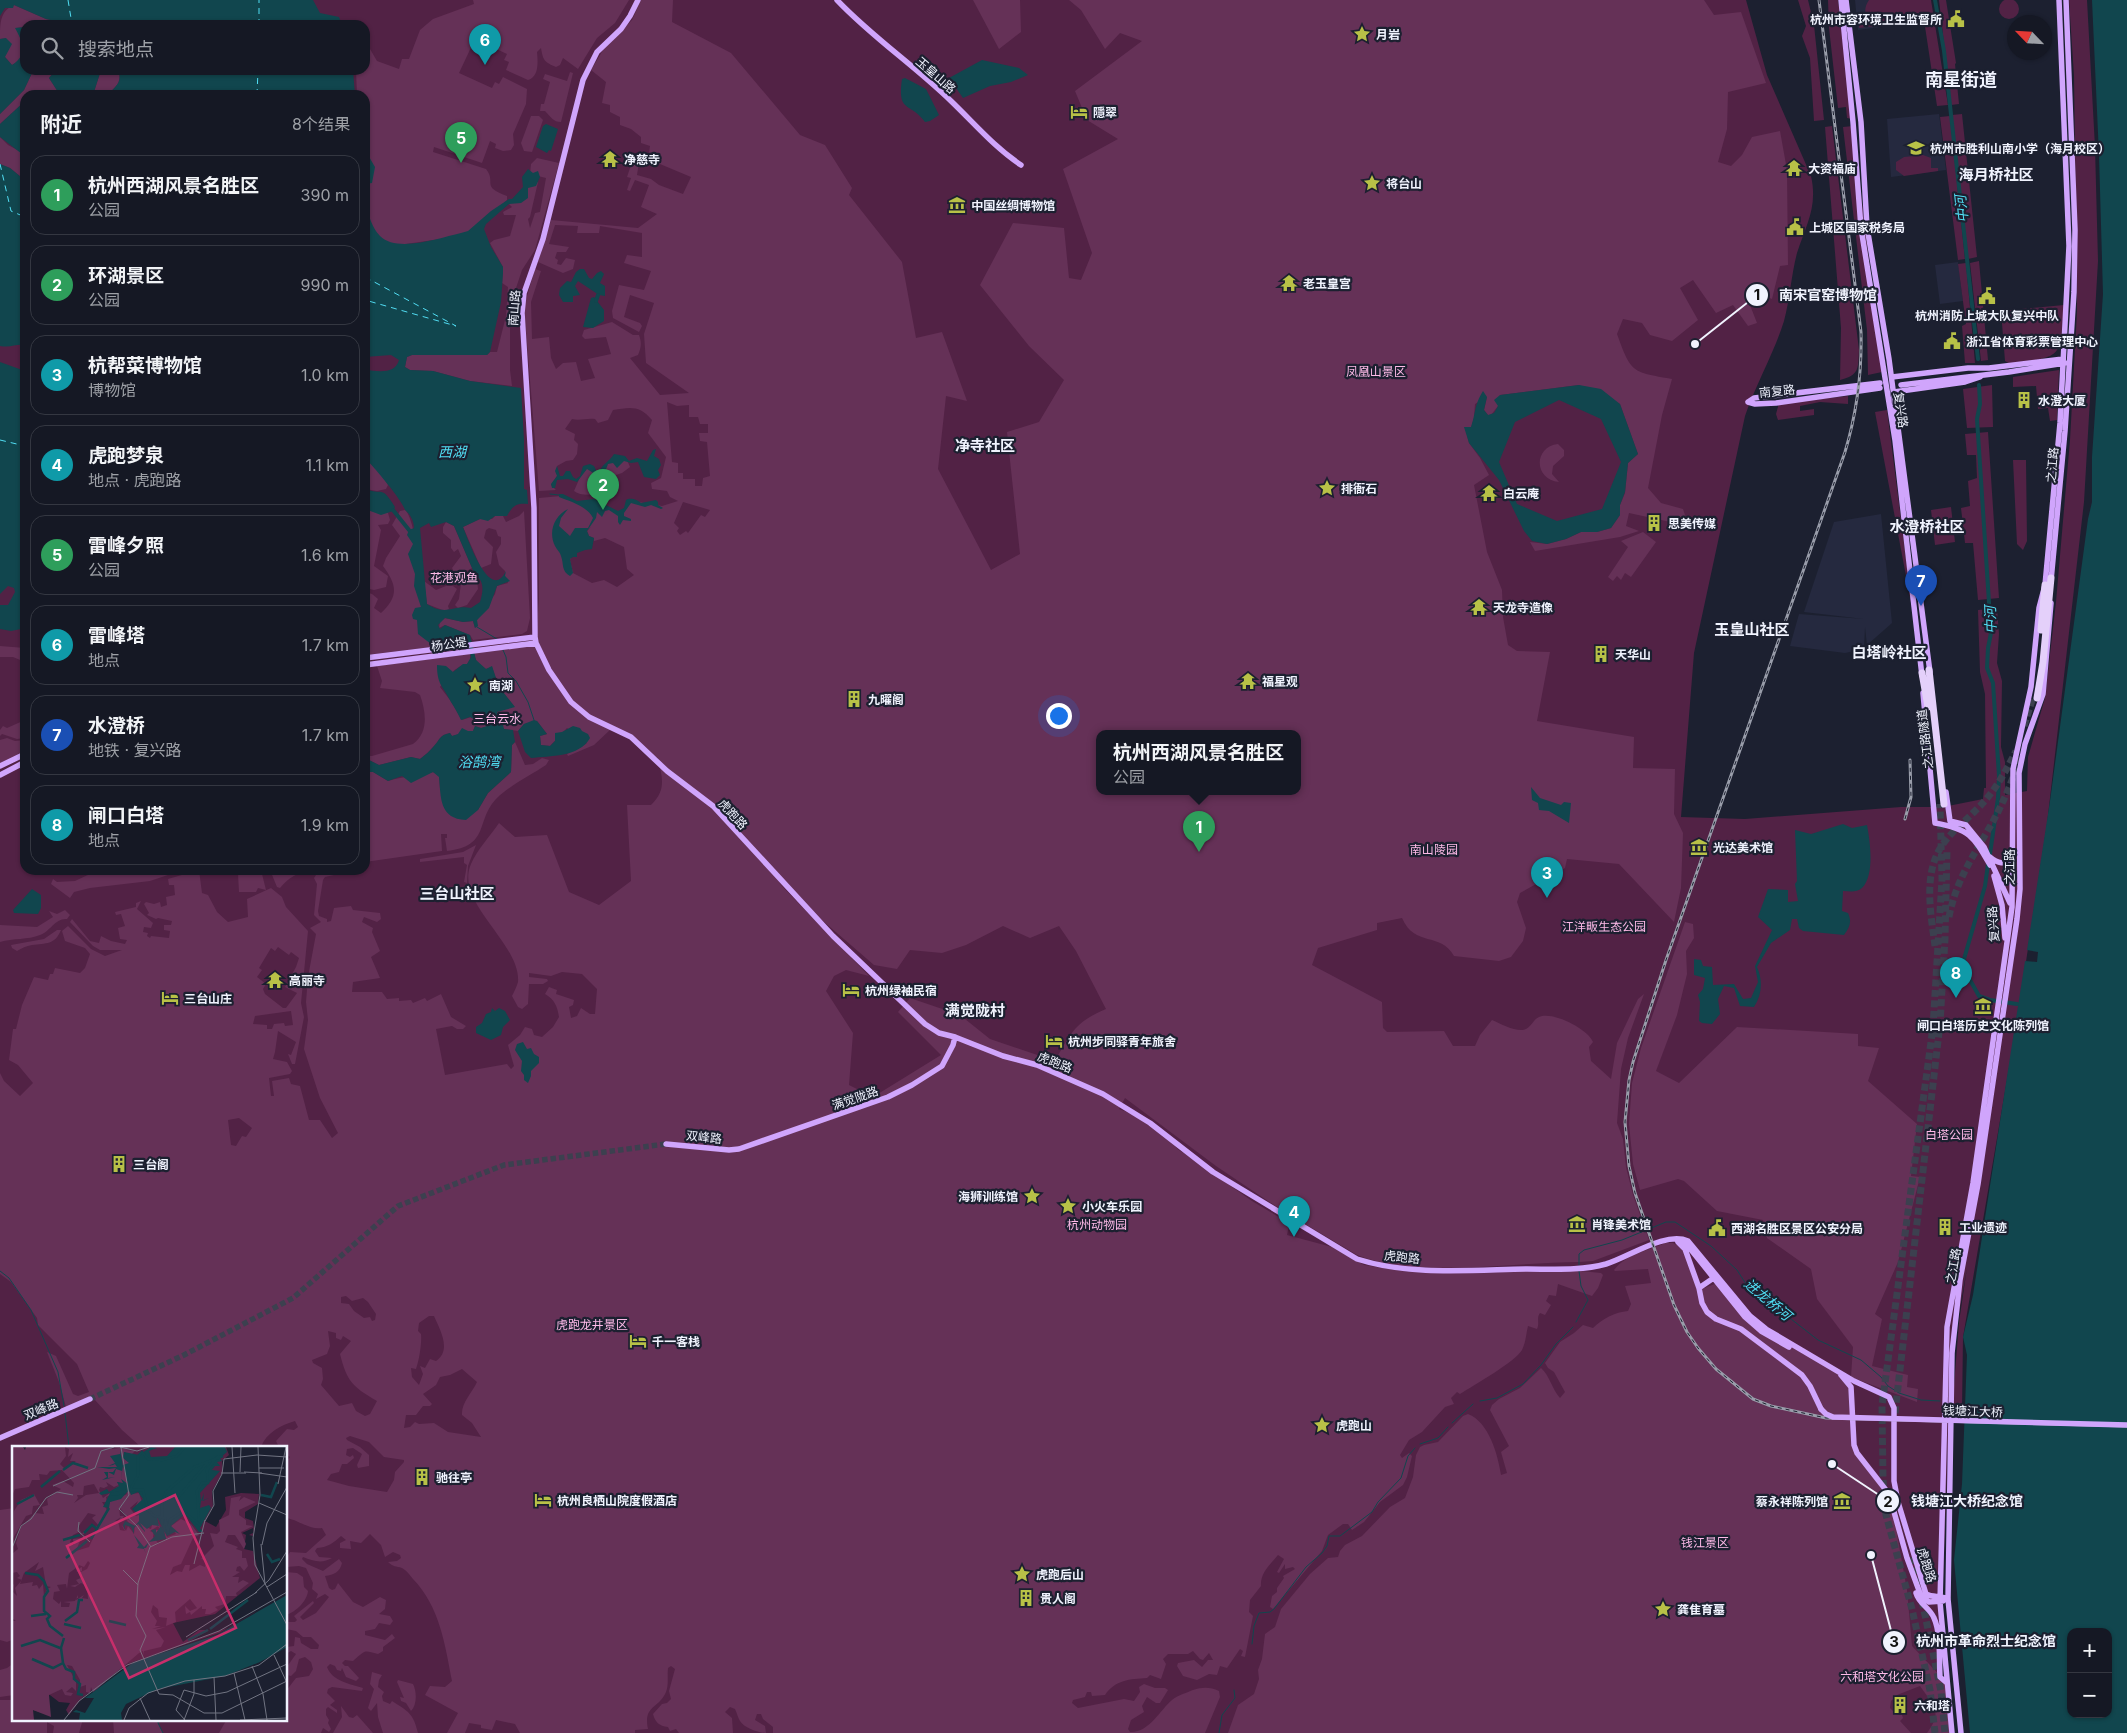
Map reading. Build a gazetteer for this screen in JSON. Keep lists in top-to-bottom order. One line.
{"streets":{"highway":["之江路隧道"],"main road":["玉皇山路","南山路","南复路","复兴路","之江路","杨公堤","虎跑路","满觉陇路","双峰路","钱塘江大桥"]},"crossings":[["南山路","杨公堤"],["南山路","虎跑路"],["复兴路","之江路"],["复兴路","之江路隧道"],["之江路","虎跑路"],["杨公堤","虎跑路"],["虎跑路","满觉陇路"],["满觉陇路","双峰路"]],"districts":["南星街道","海月桥社区","净寺社区","水澄桥社区","玉皇山社区","白塔岭社区","三台山社区","满觉陇村"],"water":["中河","西湖","浴鹄湾","进龙桥河"],"parks":["凤凰山景区","花港观鱼","三台云水","南山陵园","江洋畈生态公园","白塔公园","杭州动物园","虎跑龙井景区","钱江景区","六和塔文化公园"],"places":{"public building":["杭州市容环境卫生监督所","上城区国家税务局","杭州消防上城大队复兴中队","浙江省体育彩票管理中心","西湖名胜区景区公安分局"],"place":["月岩","将台山","排衙石","南湖","海狮训练馆","小火车乐园","虎跑山","虎跑后山","龚隹育墓"],"hotel":["隱翠","杭州绿袖民宿","三台山庄","杭州步同驿青年旅舍","千一客栈","杭州良栖山院度假酒店"],"school or university":["杭州市胜利山南小学（海月校区）"],"temple":["净慈寺","大资福庙","老玉皇宫","白云庵","天龙寺造像","福星观","高丽寺"],"museum":["中国丝绸博物馆","光达美术馆","闸口白塔历史文化陈列馆","肖锋美术馆","蔡永祥陈列馆"],"other":["南宋官窑博物馆","钱塘江大桥纪念馆","杭州市革命烈士纪念馆"],"building":["水澄大厦","思美传媒","天华山","九曜阁","三台阁","工业遗迹","驰往亭","贵人阁","六和塔"]},"north":"top left","page":{"search":"搜索地点","pins":["6","5","2","7","1","3","8","4"],"heading":["附近","8个结果"],"list":[{"mark":"1","name":"杭州西湖风景名胜区","note":"公园","value":"390 m"},{"mark":"2","name":"环湖景区","note":"公园","value":"990 m"},{"mark":"3","name":"杭帮菜博物馆","note":"博物馆","value":"1.0 km"},{"mark":"4","name":"虎跑梦泉","note":"地点 · 虎跑路","value":"1.1 km"},{"mark":"5","name":"雷峰夕照","note":"公园","value":"1.6 km"},{"mark":"6","name":"雷峰塔","note":"地点","value":"1.7 km"},{"mark":"7","name":"水澄桥","note":"地铁 · 复兴路","value":"1.7 km"},{"mark":"8","name":"闸口白塔","note":"地点","value":"1.9 km"}],"popup":["杭州西湖风景名胜区","公园"],"map_buttons":["+","−"]}}
